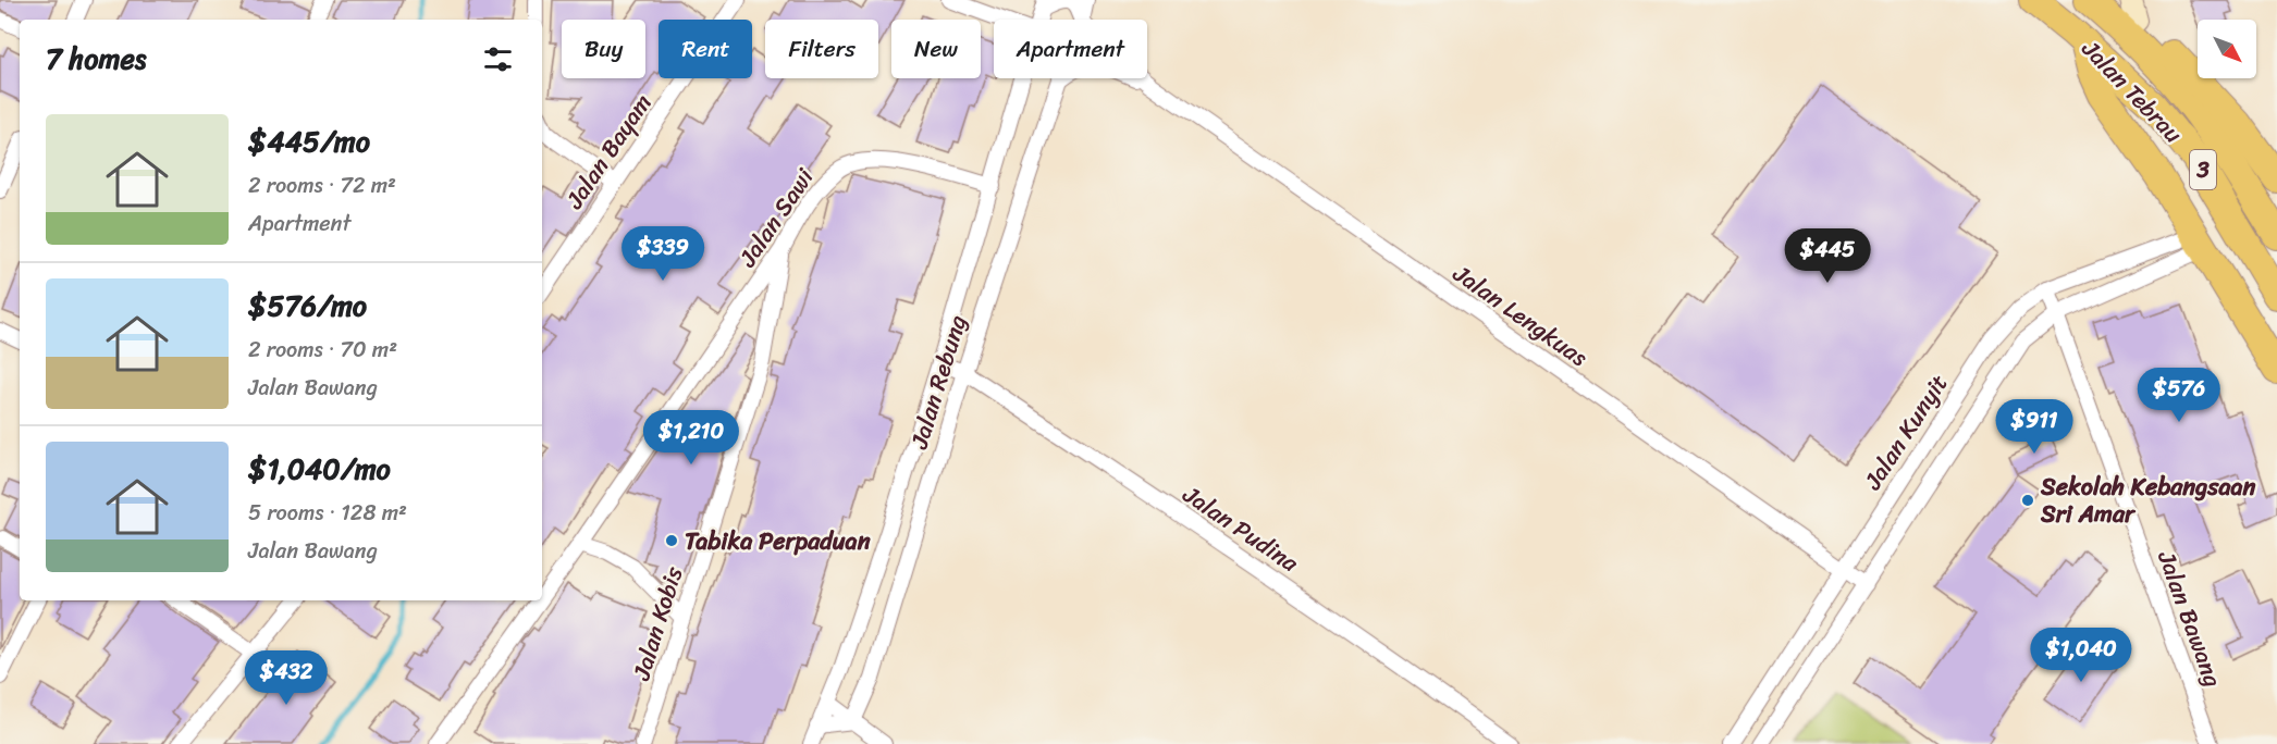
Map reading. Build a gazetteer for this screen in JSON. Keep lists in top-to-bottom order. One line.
{"streets":{"highway":["Jalan Tebrau","3"],"street":["Jalan Bayam","Jalan Sawi","Jalan Lengkuas","Jalan Rebung","Jalan Kunyit","Jalan Pudina","Jalan Bawang","Jalan Kobis"]},"crossings":[["Jalan Sawi","Jalan Rebung"],["Jalan Sawi","Jalan Kobis"],["Jalan Lengkuas","Jalan Rebung"],["Jalan Lengkuas","Jalan Kunyit"],["Jalan Rebung","Jalan Pudina"],["Jalan Kunyit","Jalan Bawang"]],"places":["Sekolah Kebangsaan Sri Amar","Tabika Perpaduan"],"north":"bottom right","page":{"chip":["Buy","Rent","Filters","New","Apartment"],"heading":"7 homes","list":[{"name":"$445/mo","note":"2 rooms · 72 m² · Apartment"},{"name":"$576/mo","note":"2 rooms · 70 m² · Jalan Bawang"},{"name":"$1,040/mo","note":"5 rooms · 128 m² · Jalan Bawang"}],"price":["$339","$445","$576","$911","$1,210","$1,040","$432"]}}
